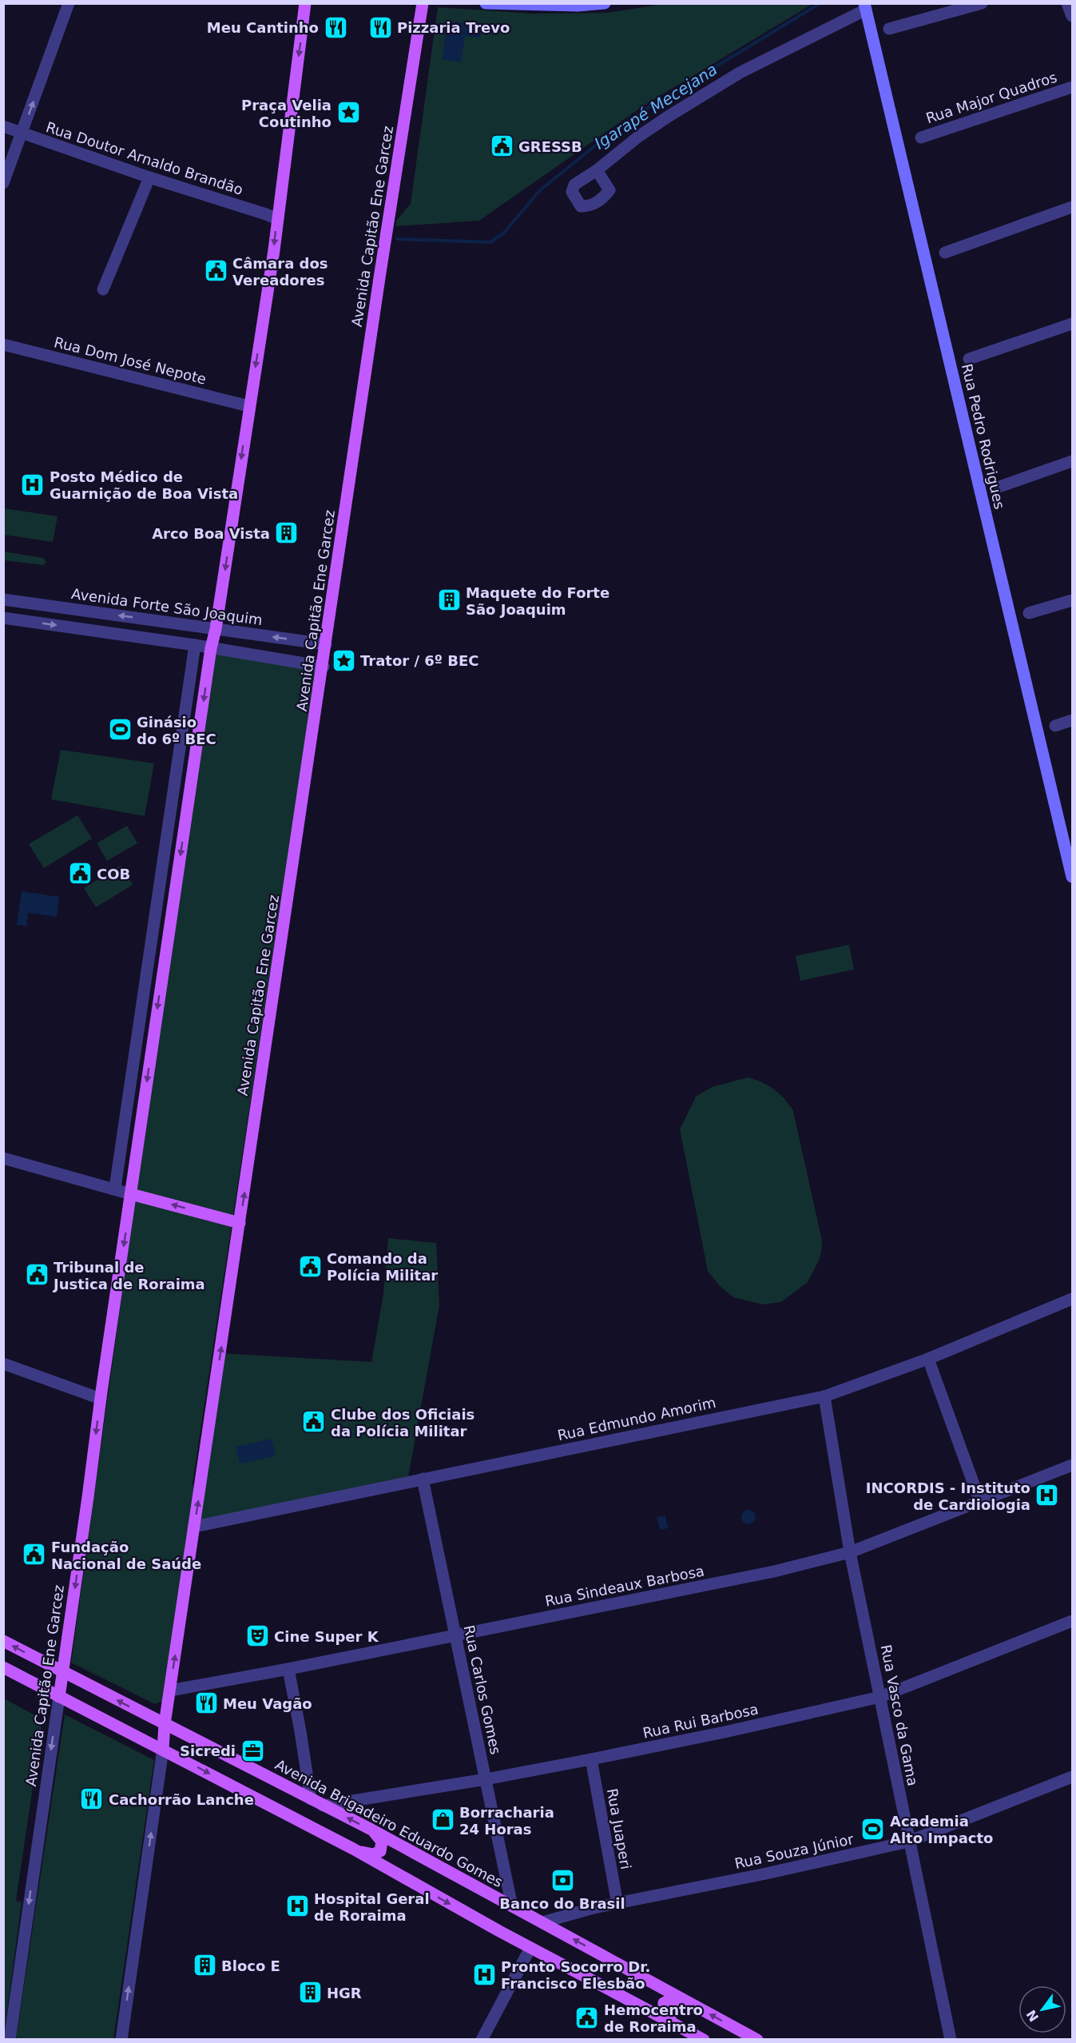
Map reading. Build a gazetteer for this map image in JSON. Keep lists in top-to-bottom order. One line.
{"streets":{"main road":["Avenida Capitão Ene Garcez","Rua Pedro Rodrigues","Avenida Brigadeiro Eduardo Gomes"],"street":["Rua Major Quadros","Rua Doutor Arnaldo Brandão","Rua Dom José Nepote","Avenida Forte São Joaquim","Rua Edmundo Amorim","Rua Sindeaux Barbosa","Rua Carlos Gomes","Rua Vasco da Gama","Rua Rui Barbosa","Rua Juaperi","Rua Souza Júnior"]},"crossings":[["Rua Doutor Arnaldo Brandão","Avenida Capitão Ene Garcez"],["Avenida Capitão Ene Garcez","Rua Dom José Nepote"],["Avenida Capitão Ene Garcez","Avenida Forte São Joaquim"],["Avenida Capitão Ene Garcez","Rua Edmundo Amorim"],["Avenida Capitão Ene Garcez","Rua Sindeaux Barbosa"],["Avenida Capitão Ene Garcez","Avenida Brigadeiro Eduardo Gomes"],["Rua Edmundo Amorim","Rua Carlos Gomes"],["Rua Edmundo Amorim","Rua Vasco da Gama"],["Rua Sindeaux Barbosa","Rua Carlos Gomes"],["Rua Sindeaux Barbosa","Rua Vasco da Gama"],["Rua Carlos Gomes","Rua Rui Barbosa"],["Rua Carlos Gomes","Avenida Brigadeiro Eduardo Gomes"],["Rua Vasco da Gama","Rua Rui Barbosa"],["Rua Vasco da Gama","Rua Souza Júnior"],["Rua Rui Barbosa","Avenida Brigadeiro Eduardo Gomes"],["Rua Rui Barbosa","Rua Juaperi"],["Avenida Brigadeiro Eduardo Gomes","Rua Souza Júnior"],["Rua Juaperi","Rua Souza Júnior"]],"water":["Igarapé Mecejana"],"places":{"restaurant":["Meu Cantinho","Pizzaria Trevo","Meu Vagão","Cachorrão Lanche"],"place":["Praça Velia Coutinho","Trator / 6º BEC"],"public building":["GRESSB","Câmara dos Vereadores","COB","Comando da Polícia Militar","Tribunal de Justica de Roraima","Clube dos Oficiais da Polícia Militar","Fundação Nacional de Saúde","Hemocentro de Roraima"],"hospital":["Posto Médico de Guarnição de Boa Vista","INCORDIS - Instituto de Cardiologia","Hospital Geral de Roraima","Pronto Socorro Dr. Francisco Elesbão"],"building":["Arco Boa Vista","Maquete do Forte São Joaquim","Bloco E","HGR"],"sports":["Ginásio do 6º BEC","Academia Alto Impacto"],"theatre":["Cine Super K"],"office":["Sicredi"],"shop":["Borracharia 24 Horas"],"bank":["Banco do Brasil"]},"north":"bottom left"}
